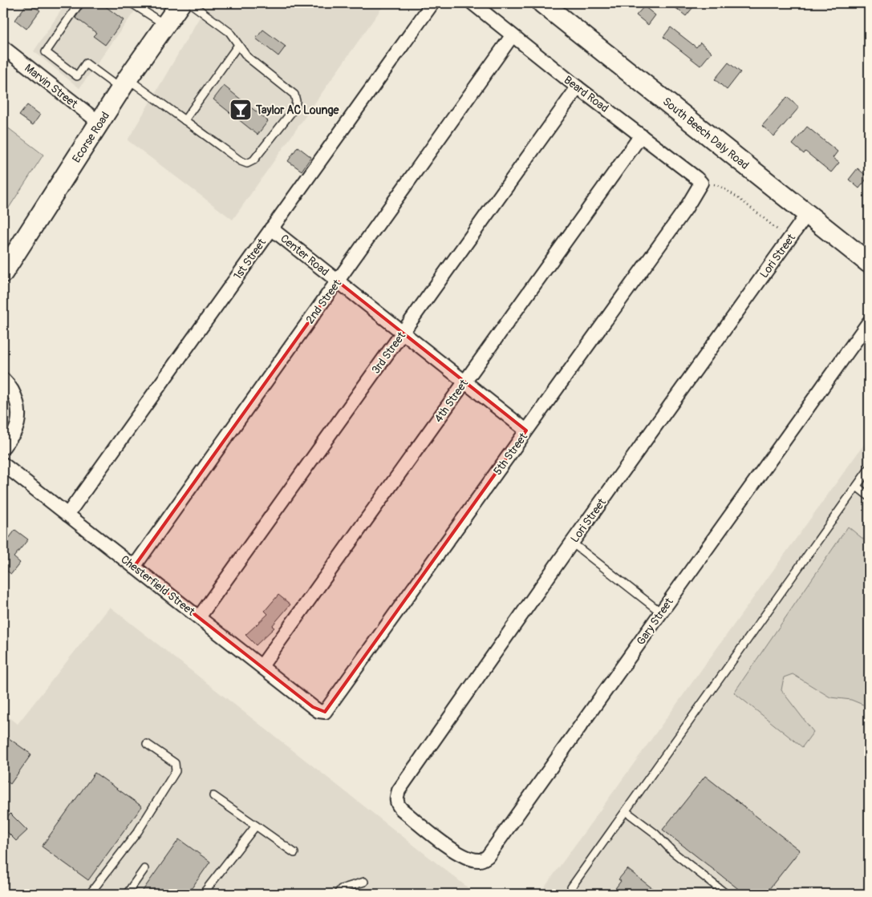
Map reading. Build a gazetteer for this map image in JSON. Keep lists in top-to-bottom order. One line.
{"streets":{"street":["Marvin Street","Beard Road","South Beech Daly Road","Ecorse Road","Center Road","Lori Street","1st Street","2nd Street","3rd Street","4th Street","5th Street","Chesterfield Street","Gary Street"]},"crossings":[["Marvin Street","Ecorse Road"],["Beard Road","2nd Street"],["Beard Road","3rd Street"],["Beard Road","4th Street"],["Beard Road","5th Street"],["South Beech Daly Road","Lori Street"],["Center Road","1st Street"],["Center Road","2nd Street"],["Center Road","3rd Street"],["Center Road","4th Street"],["Center Road","5th Street"],["Lori Street","Gary Street"],["1st Street","Chesterfield Street"],["2nd Street","Chesterfield Street"],["3rd Street","Chesterfield Street"],["4th Street","Chesterfield Street"],["5th Street","Chesterfield Street"]],"places":{"bar":["Taylor AC Lounge"]}}
